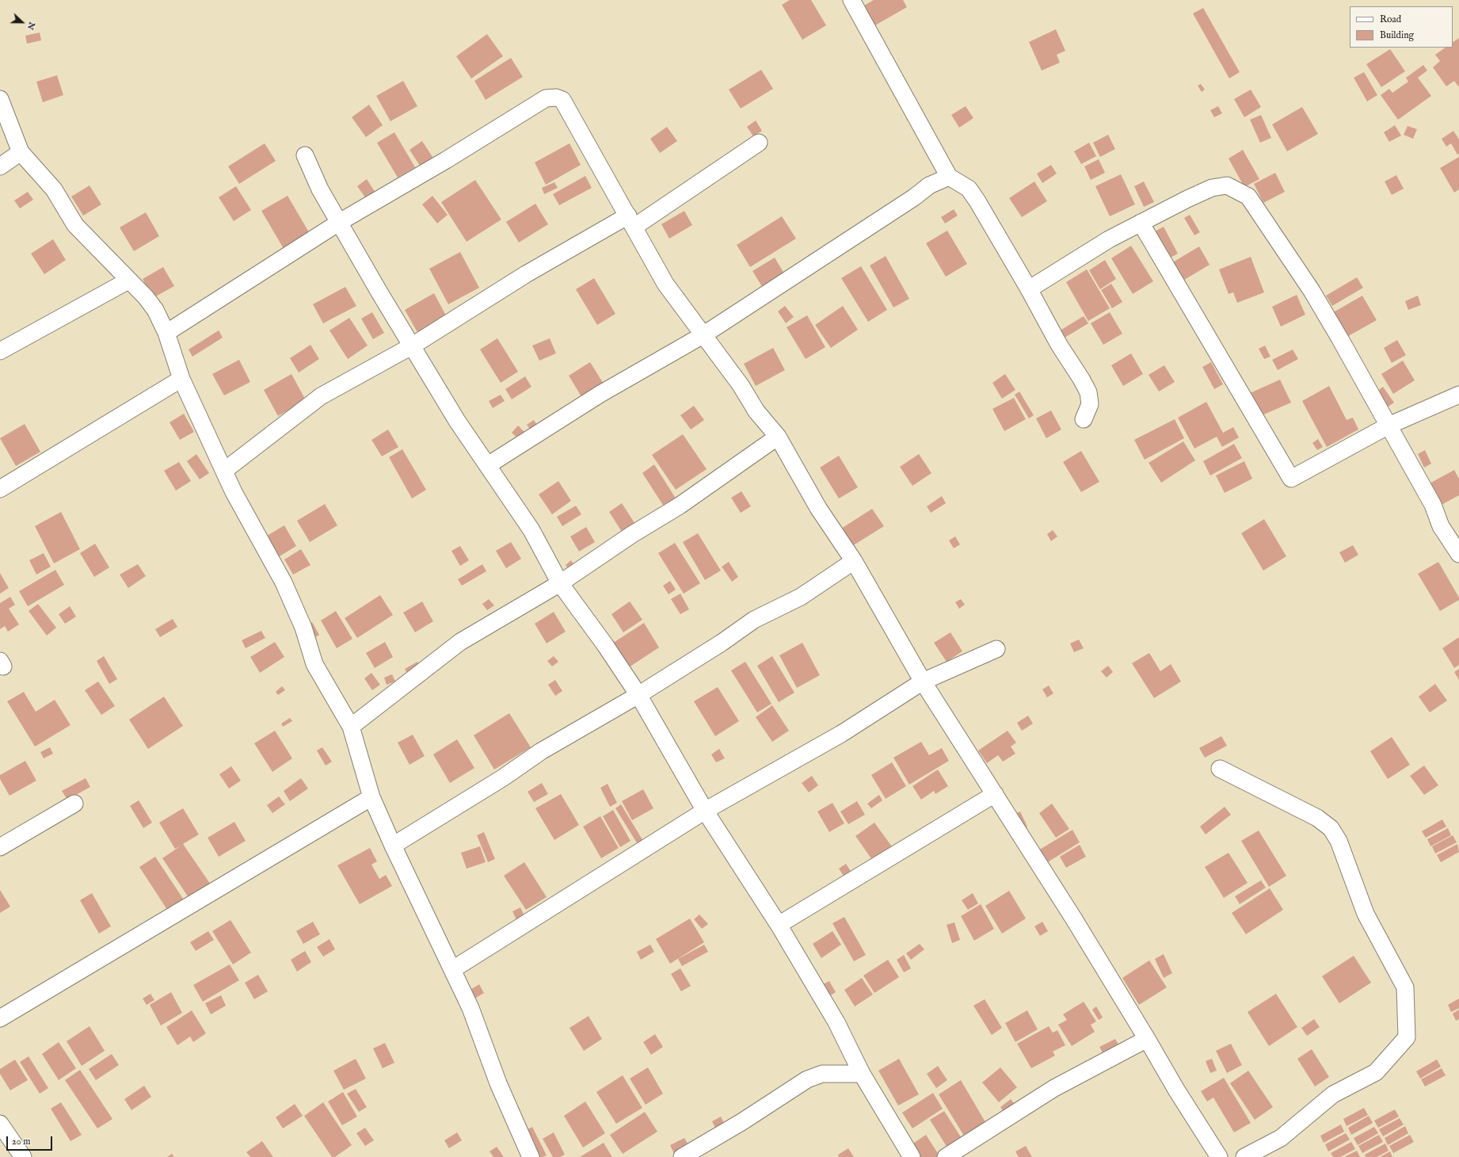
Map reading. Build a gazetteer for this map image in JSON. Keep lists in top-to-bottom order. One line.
{"legend":["Road","Building"],"scale_bar":"20 m","north":"right"}
